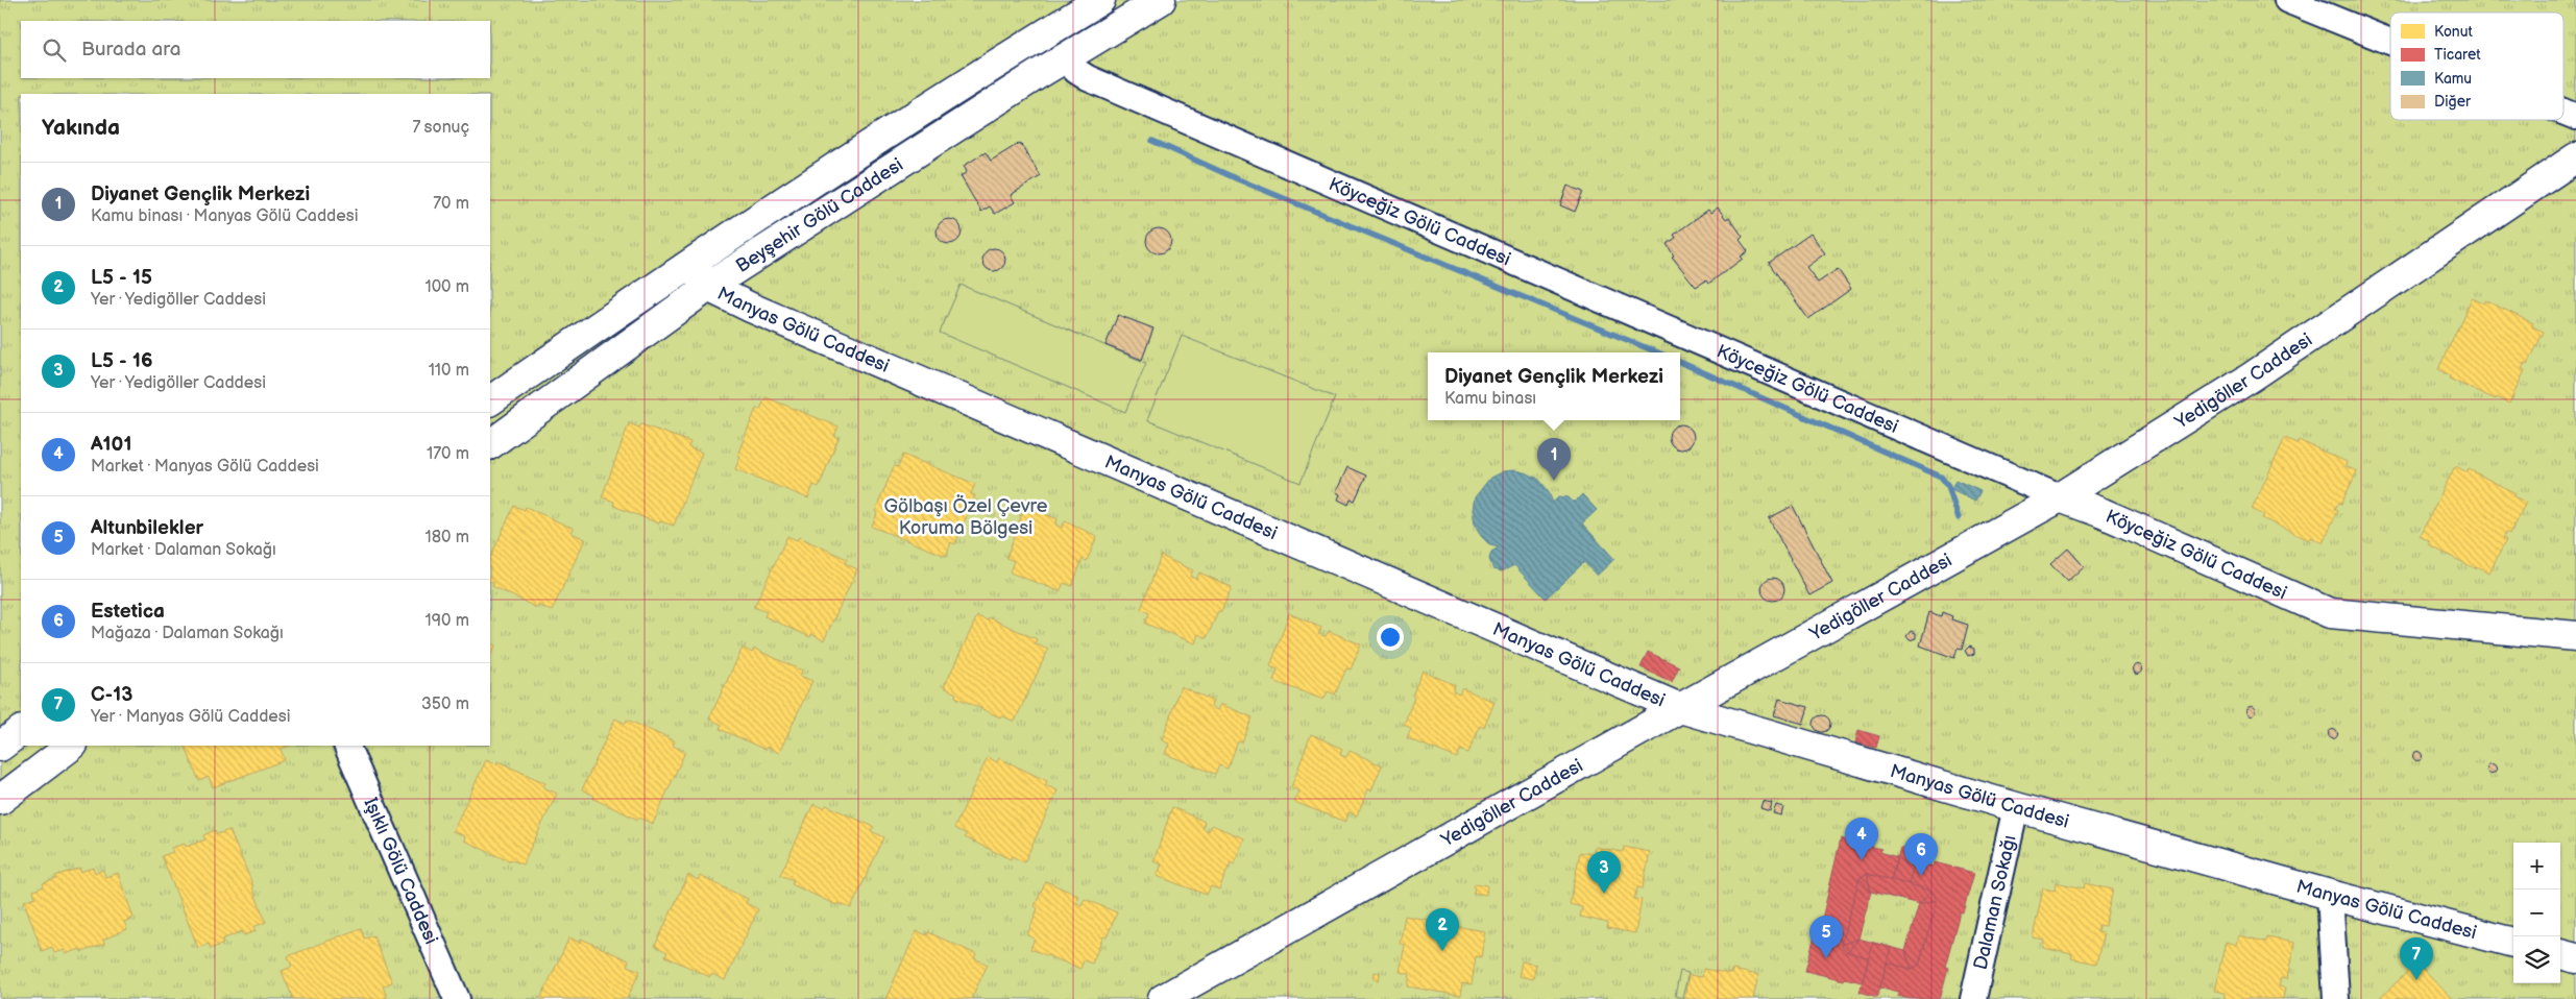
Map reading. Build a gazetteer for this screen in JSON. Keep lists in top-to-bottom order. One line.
{"streets":{"street":["Beyşehir Gölü Caddesi","Köyceğiz Gölü Caddesi","Manyas Gölü Caddesi","Yedigöller Caddesi","Işıklı Gölü Caddesi","Dalaman Sokağı"]},"crossings":[["Beyşehir Gölü Caddesi","Köyceğiz Gölü Caddesi"],["Beyşehir Gölü Caddesi","Manyas Gölü Caddesi"],["Köyceğiz Gölü Caddesi","Yedigöller Caddesi"],["Manyas Gölü Caddesi","Yedigöller Caddesi"],["Manyas Gölü Caddesi","Dalaman Sokağı"]],"parks":["Gölbaşı Özel Çevre Koruma Bölgesi"],"legend":["Konut","Ticaret","Kamu","Diğer"],"page":{"search":"Burada ara","heading":["Yakında","7 sonuç"],"list":[{"mark":"1","name":"Diyanet Gençlik Merkezi","note":"Kamu binası · Manyas Gölü Caddesi","value":"70 m"},{"mark":"2","name":"L5 - 15","note":"Yer · Yedigöller Caddesi","value":"100 m"},{"mark":"3","name":"L5 - 16","note":"Yer · Yedigöller Caddesi","value":"110 m"},{"mark":"4","name":"A101","note":"Market · Manyas Gölü Caddesi","value":"170 m"},{"mark":"5","name":"Altunbilekler","note":"Market · Dalaman Sokağı","value":"180 m"},{"mark":"6","name":"Estetica","note":"Mağaza · Dalaman Sokağı","value":"190 m"},{"mark":"7","name":"C-13","note":"Yer · Manyas Gölü Caddesi","value":"350 m"}],"popup":["Diyanet Gençlik Merkezi","Kamu binası"],"pins":["1","4","6","3","2","5","7"],"map_buttons":["+","−"]}}
